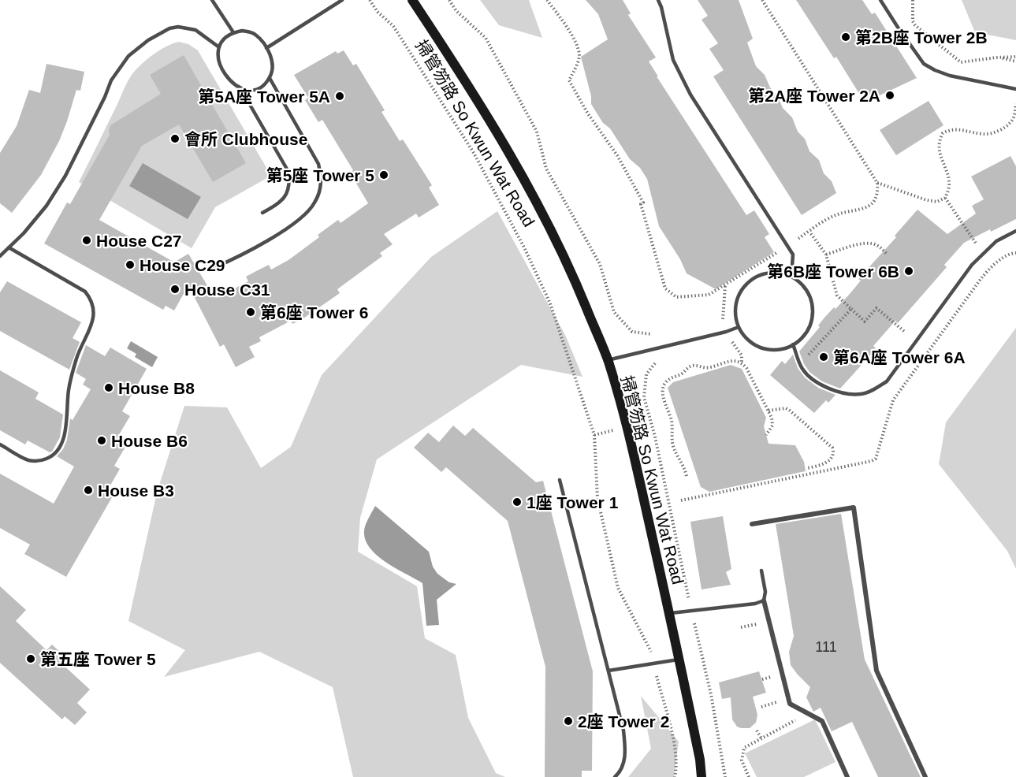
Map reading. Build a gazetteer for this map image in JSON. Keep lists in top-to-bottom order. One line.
{"streets":{"street":["掃管笏路 So Kwun Wat Road"]},"places":["第2B座 Tower 2B","第2A座 Tower 2A","第5A座 Tower 5A","會所 Clubhouse","第5座 Tower 5","House C27","House C29","第6B座 Tower 6B","House C31","第6座 Tower 6","第6A座 Tower 6A","House B8","House B6","House B3","1座 Tower 1","第五座 Tower 5","2座 Tower 2"],"house_numbers":["111"]}
